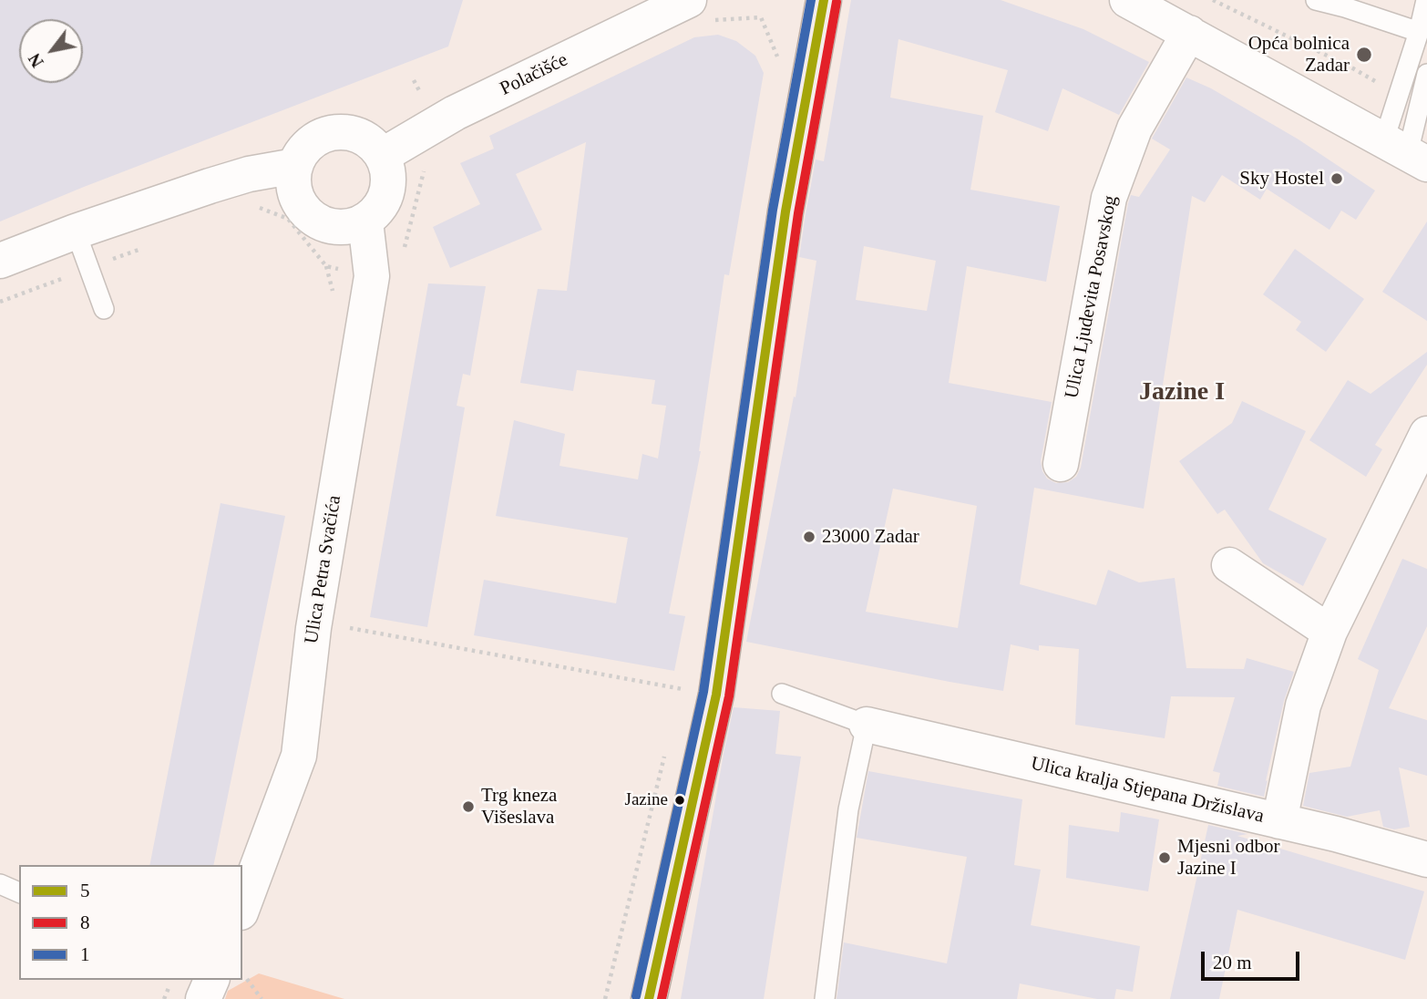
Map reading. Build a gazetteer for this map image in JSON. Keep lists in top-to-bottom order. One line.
{"streets":{"street":["Polačišće","Ulica Ljudevita Posavskog","Ulica Petra Svačića","Ulica kralja Stjepana Držislava"]},"crossings":[["Polačišće","Ulica Petra Svačića"]],"districts":["Jazine I"],"places":["Opća bolnica Zadar","Sky Hostel","23000 Zadar","Jazine","Trg kneza Višeslava","Mjesni odbor Jazine I"],"lines":["transit line 5","transit line 1","transit line 8"],"legend":["5","8","1"],"scale_bar":"20 m","north":"bottom left"}
